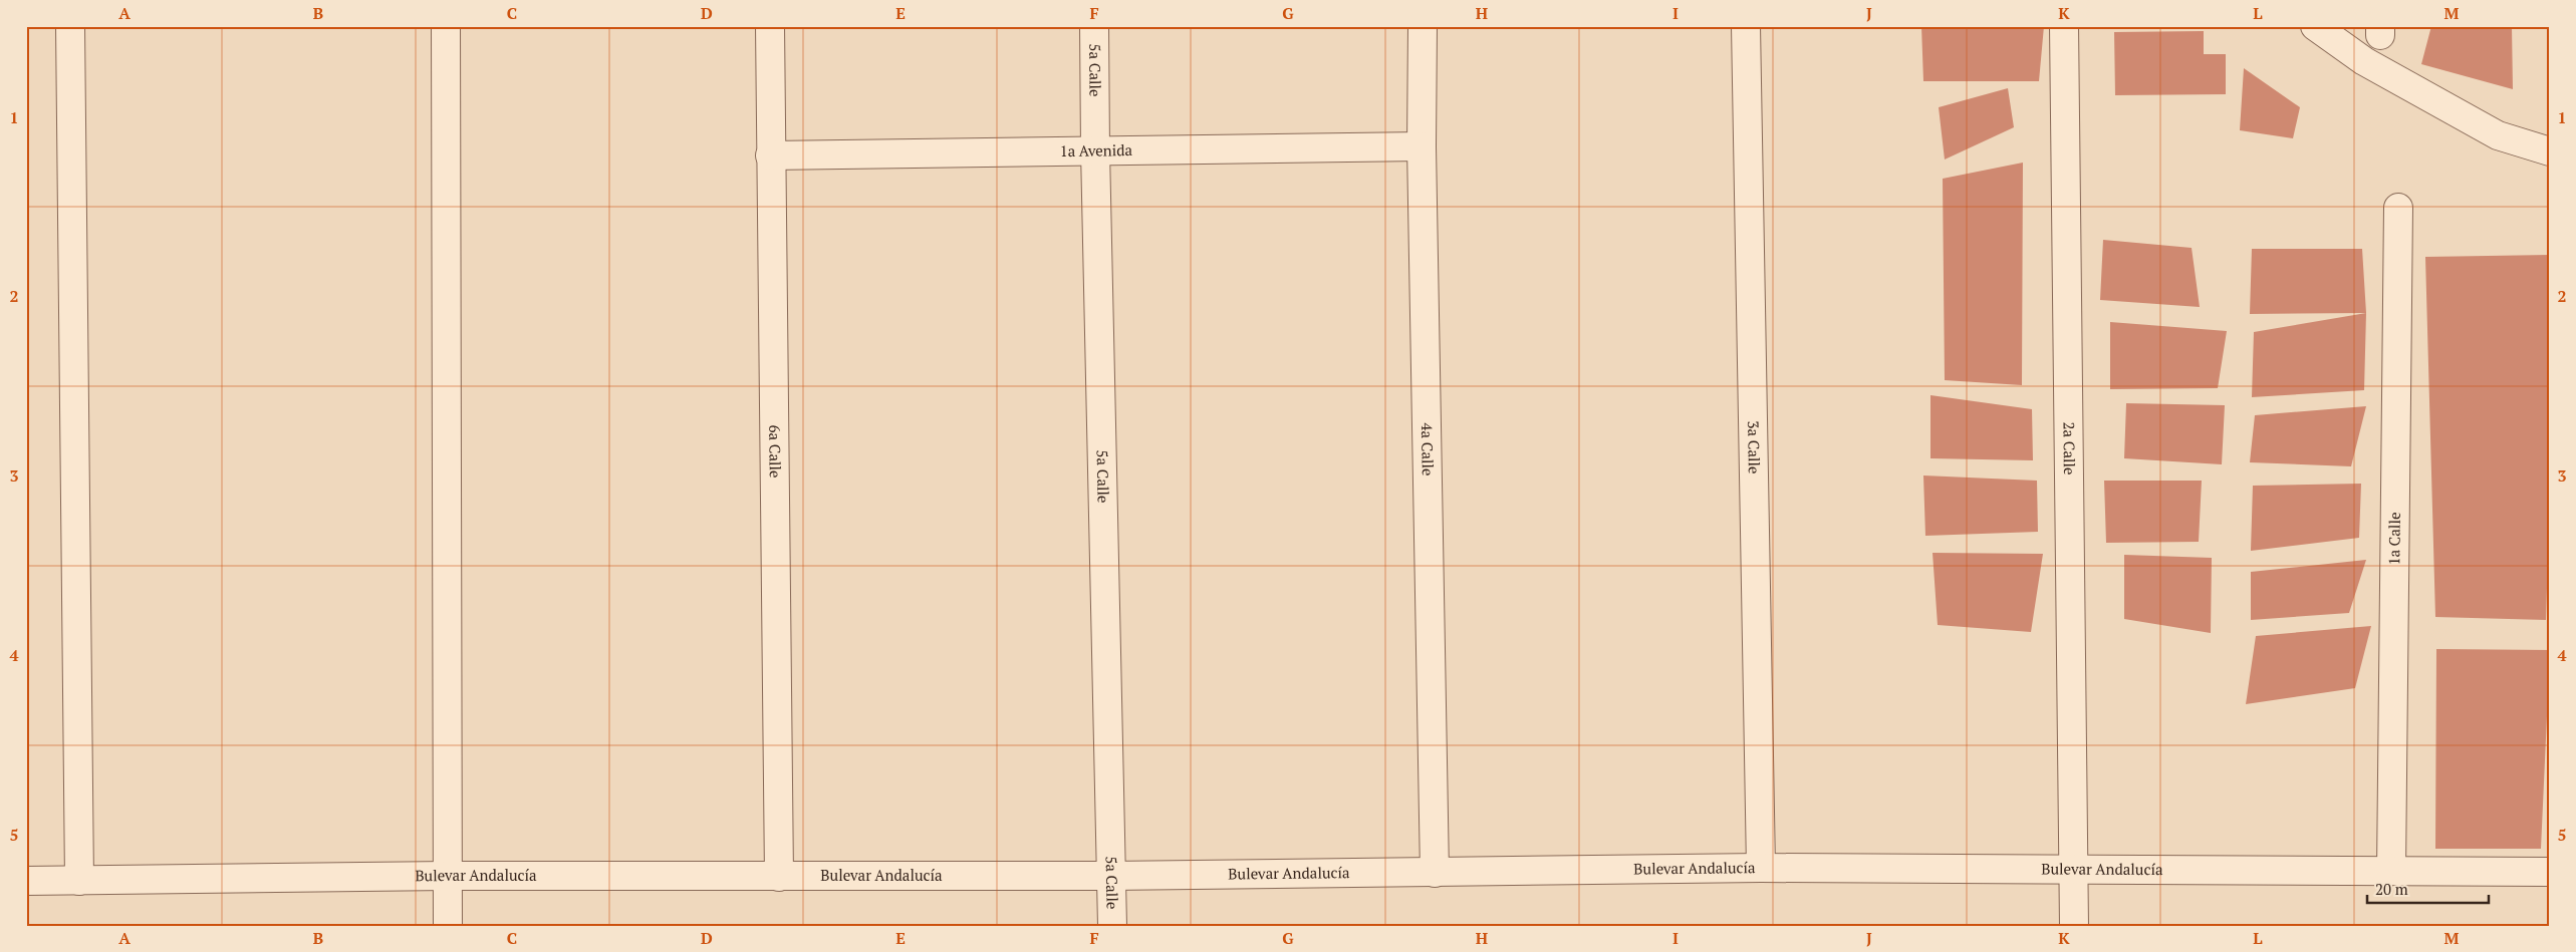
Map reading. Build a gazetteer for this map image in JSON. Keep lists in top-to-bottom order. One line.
{"streets":{"street":["5a Calle","1a Avenida","3a Calle","2a Calle","4a Calle","6a Calle","1a Calle","Bulevar Andalucía"]},"crossings":[["5a Calle","1a Avenida"],["5a Calle","Bulevar Andalucía"],["1a Avenida","4a Calle"],["1a Avenida","6a Calle"],["3a Calle","Bulevar Andalucía"],["2a Calle","Bulevar Andalucía"],["4a Calle","Bulevar Andalucía"],["6a Calle","Bulevar Andalucía"],["1a Calle","Bulevar Andalucía"]],"scale_bar":"20 m","grid":{"columns":["A","B","C","D","E","F","G","H","I","J","K","L","M"],"rows":["1","2","3","4","5"]}}
